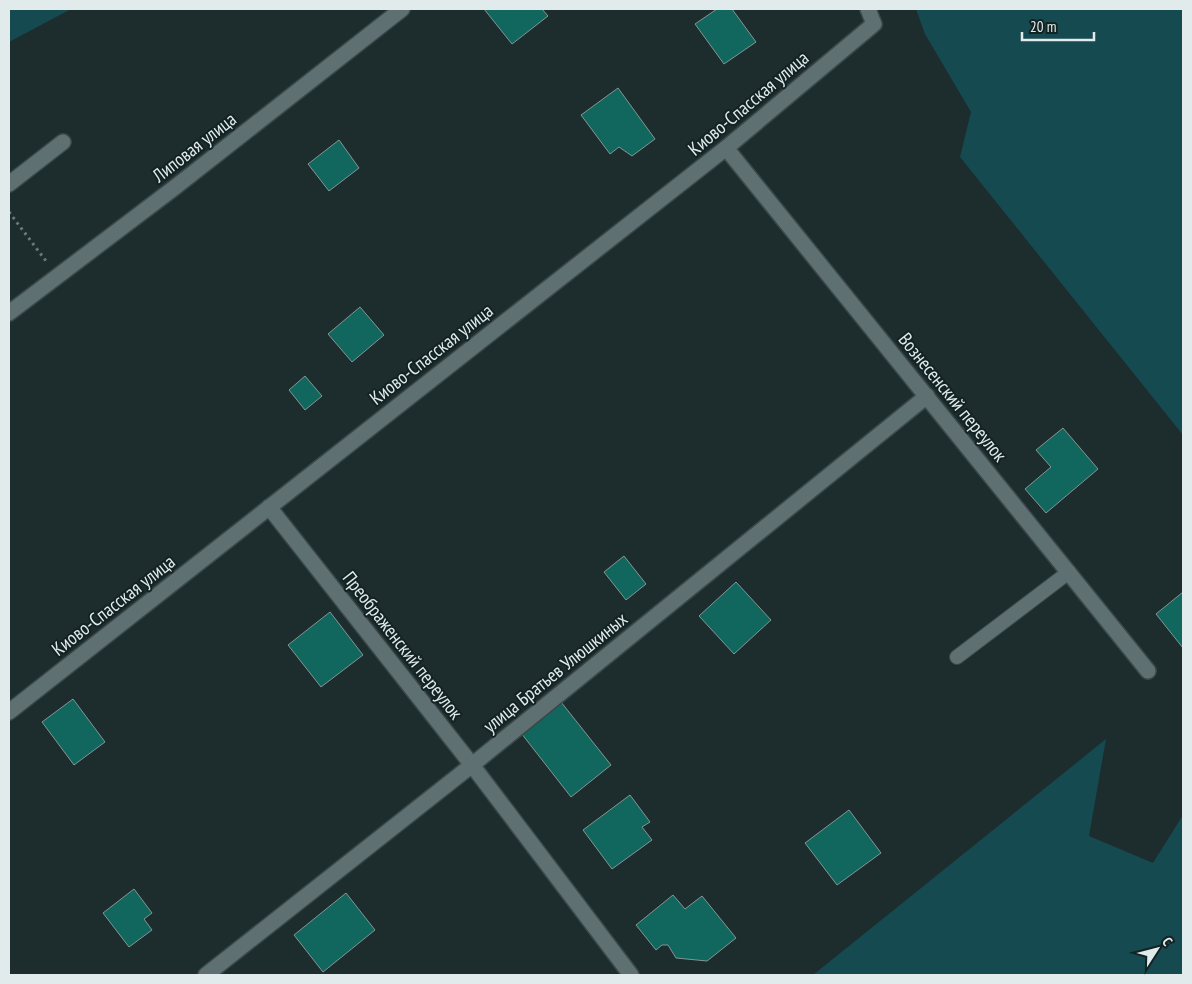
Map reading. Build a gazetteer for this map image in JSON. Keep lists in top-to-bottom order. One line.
{"streets":{"street":["Киово-Спасская улица","Липовая улица","Вознесенский переулок","Преображенский переулок","улица Братьев Улюшкиных"]},"crossings":[["Киово-Спасская улица","Вознесенский переулок"],["Киово-Спасская улица","Преображенский переулок"],["Вознесенский переулок","улица Братьев Улюшкиных"],["Преображенский переулок","улица Братьев Улюшкиных"]],"scale_bar":"20 m","north":"top right"}
